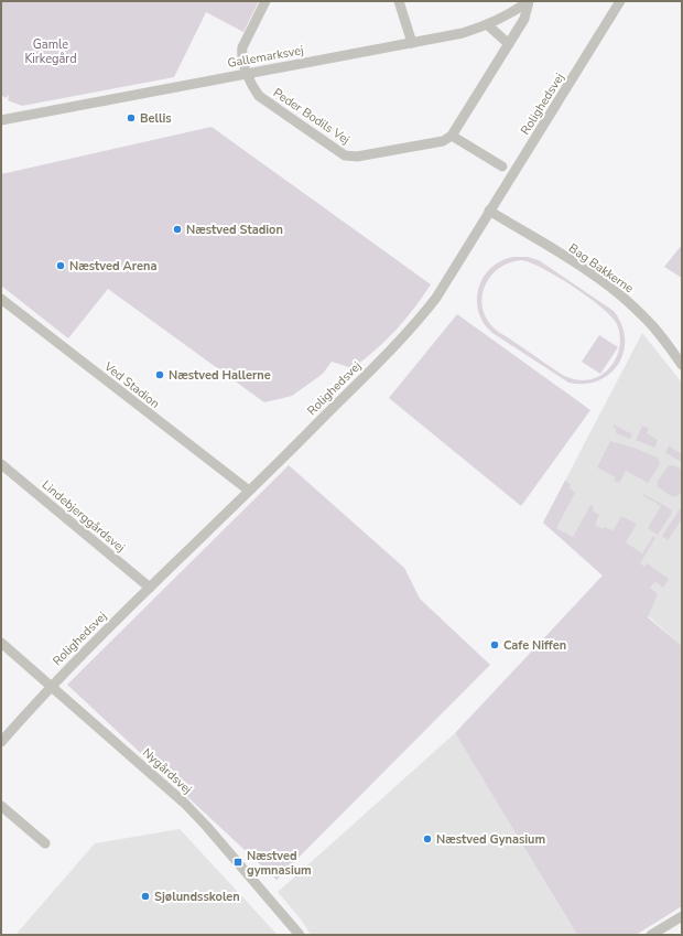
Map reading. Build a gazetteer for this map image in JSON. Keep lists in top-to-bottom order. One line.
{"streets":{"street":["Gallemarksvej","Rolighedsvej","Peder Bodils Vej","Bag Bakkerne","Ved Stadion","Lindebjerggårdsvej","Nygårdsvej"]},"crossings":[["Gallemarksvej","Peder Bodils Vej"],["Rolighedsvej","Bag Bakkerne"],["Rolighedsvej","Ved Stadion"],["Rolighedsvej","Lindebjerggårdsvej"],["Rolighedsvej","Nygårdsvej"]],"parks":["Gamle Kirkegård"],"places":{"other":["Bellis","Næstved Stadion","Næstved Arena","Næstved Hallerne","Cafe Niffen","Næstved Gynasium","Sjølundsskolen"],"transit":["Næstved gymnasium"]}}
